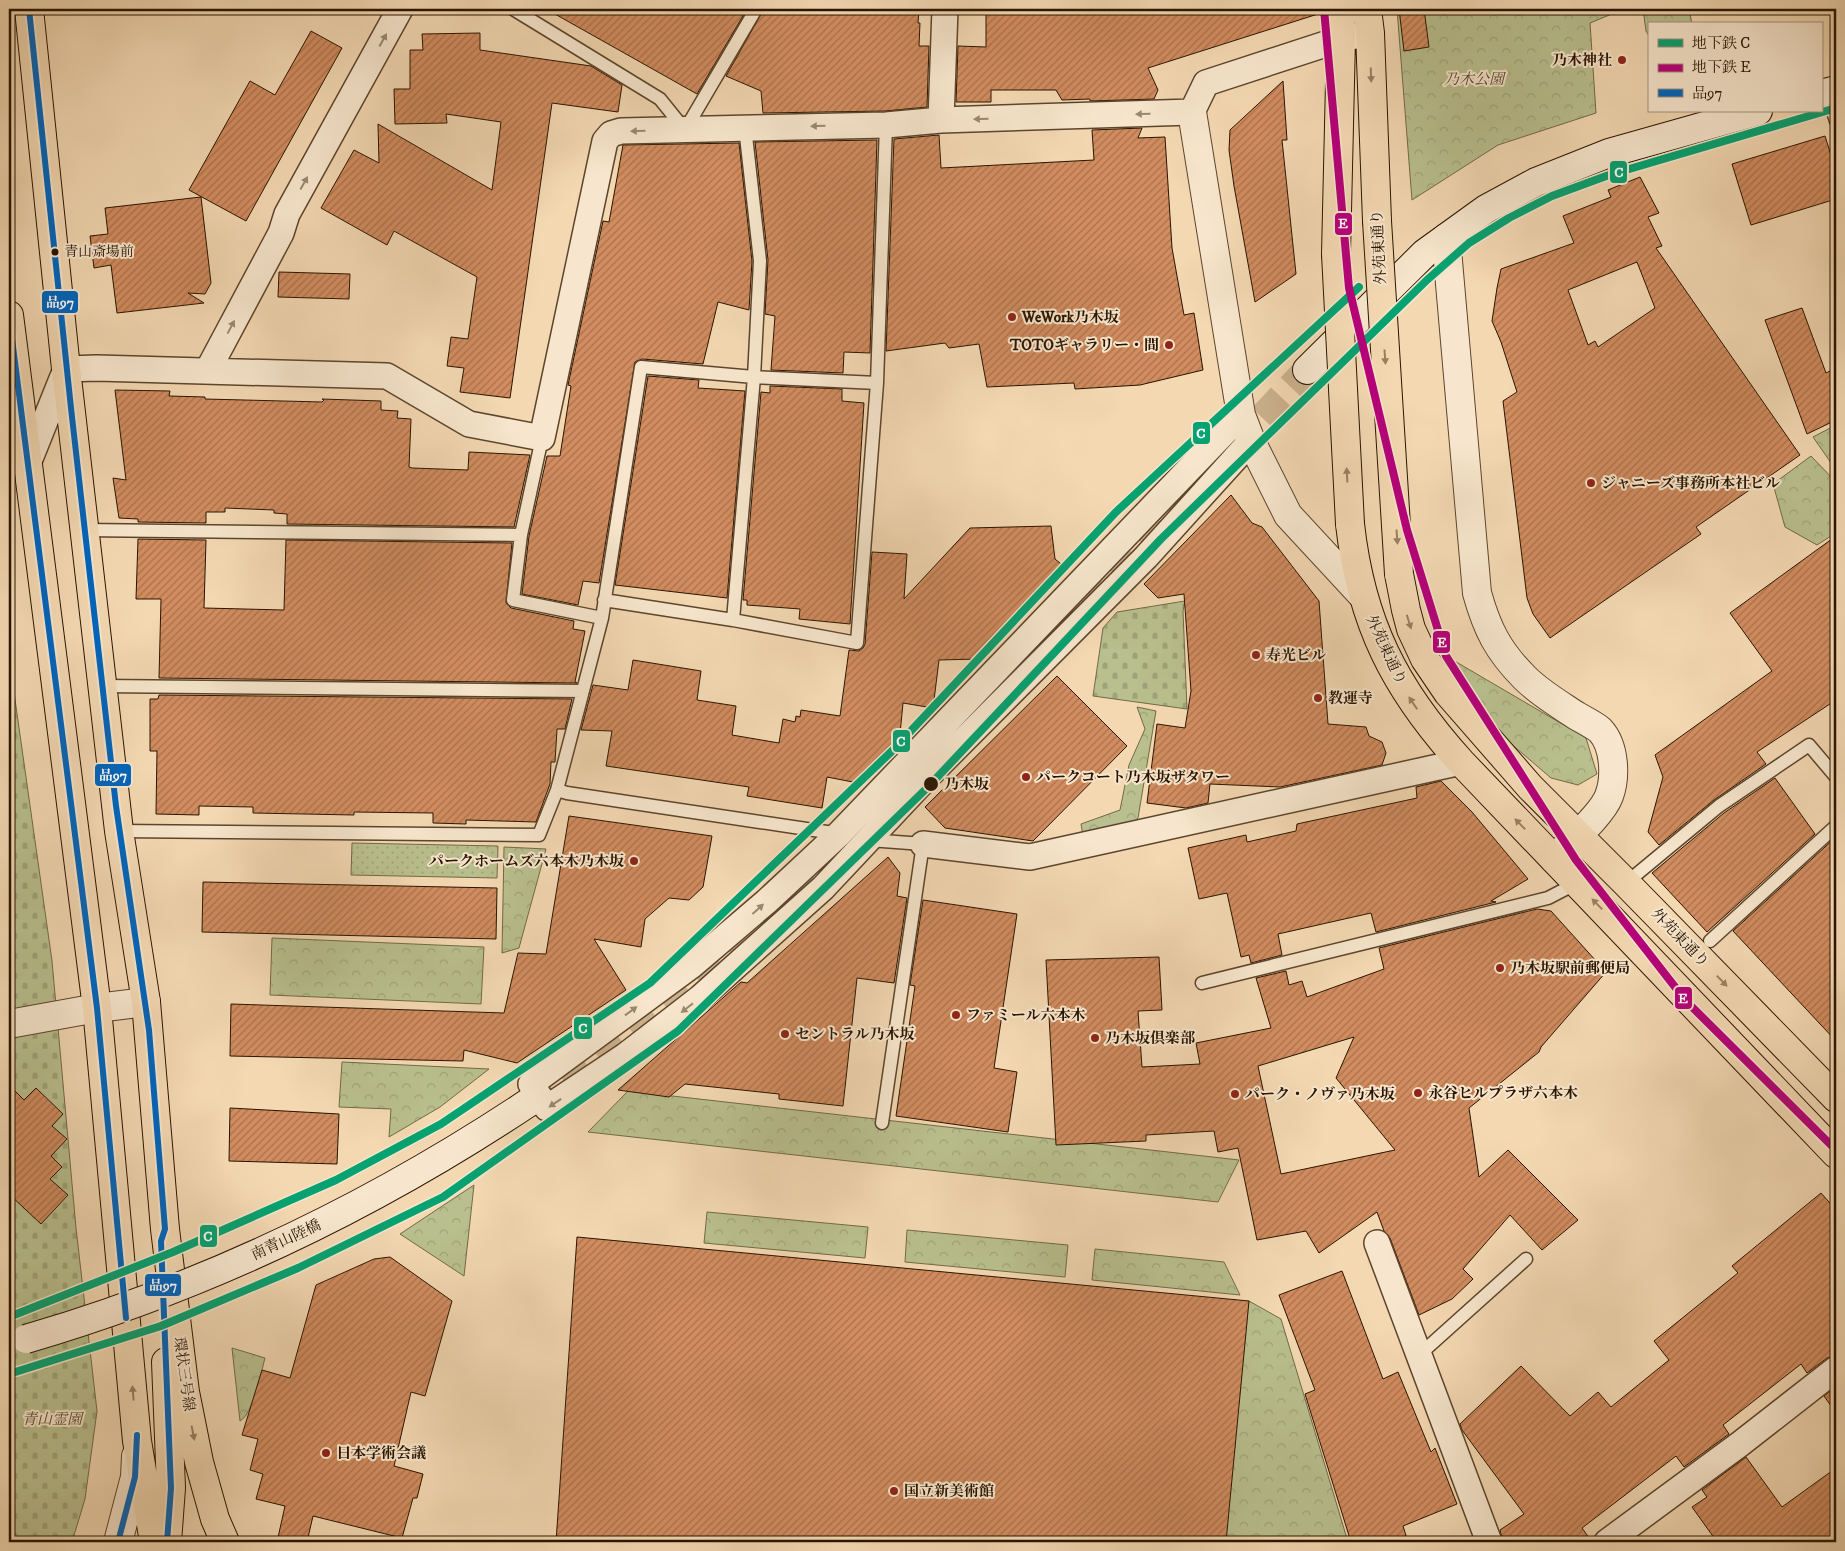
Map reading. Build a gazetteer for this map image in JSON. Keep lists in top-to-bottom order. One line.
{"streets":{"main road":["外苑東通り","環状三号線"],"street":["南青山陸橋"]},"parks":["乃木公園","青山霊園"],"places":["乃木神社","青山斎場前","WeWork乃木坂","TOTOギャラリー・間","ジャニーズ事務所本社ビル","寿光ビル","教運寺","パークコート乃木坂ザタワー","乃木坂","パークホームズ六本木乃木坂","乃木坂駅前郵便局","ファミール六本木","セントラル乃木坂","乃木坂倶楽部","永谷ヒルプラザ六本木","パーク・ノヴァ乃木坂","日本学術会議","国立新美術館"],"lines":["metro line E","transit line 品97","metro line C"],"legend":["地下鉄 C","地下鉄 E","品97"]}
